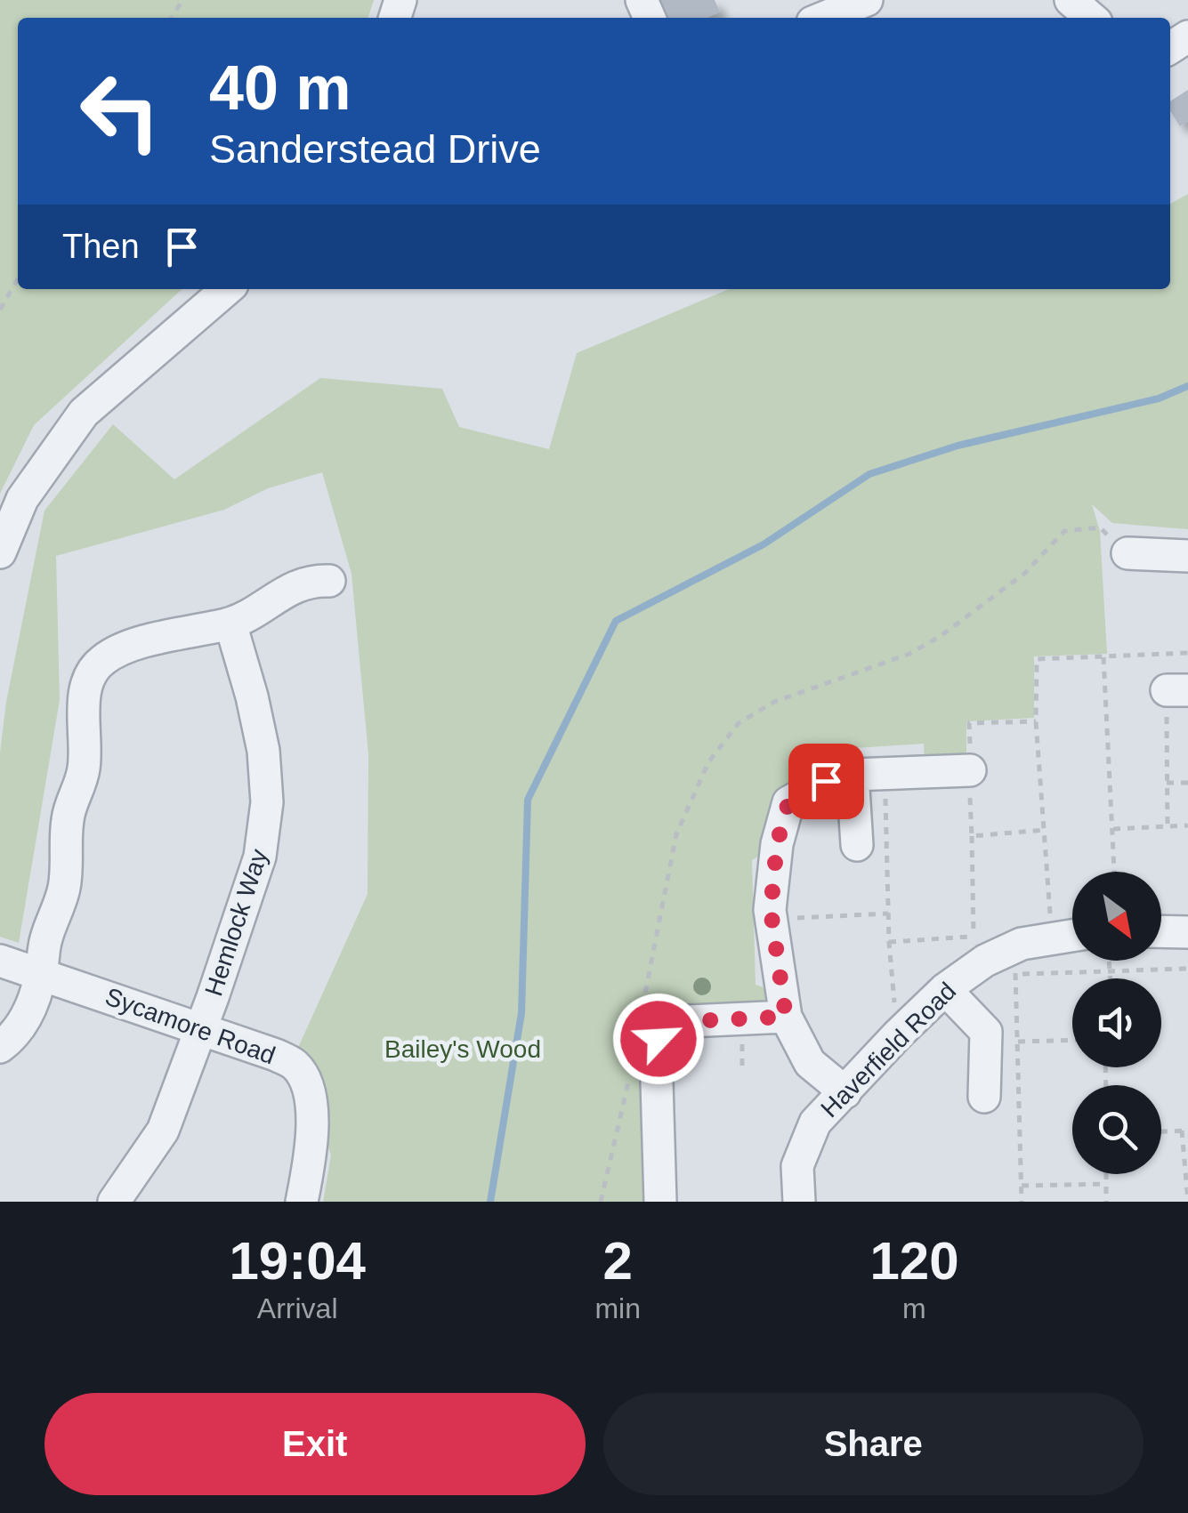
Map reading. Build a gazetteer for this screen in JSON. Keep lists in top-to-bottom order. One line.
{"streets":{"street":["Hemlock Way","Sycamore Road","Haverfield Road"]},"crossings":[["Hemlock Way","Sycamore Road"]],"parks":["Bailey's Wood"],"north":"bottom right","page":{"turn":["40 m","Sanderstead Drive"],"then":"Then","eta":["19:04","Arrival","2","min","120","m"],"buttons":["Exit","Share"]}}
